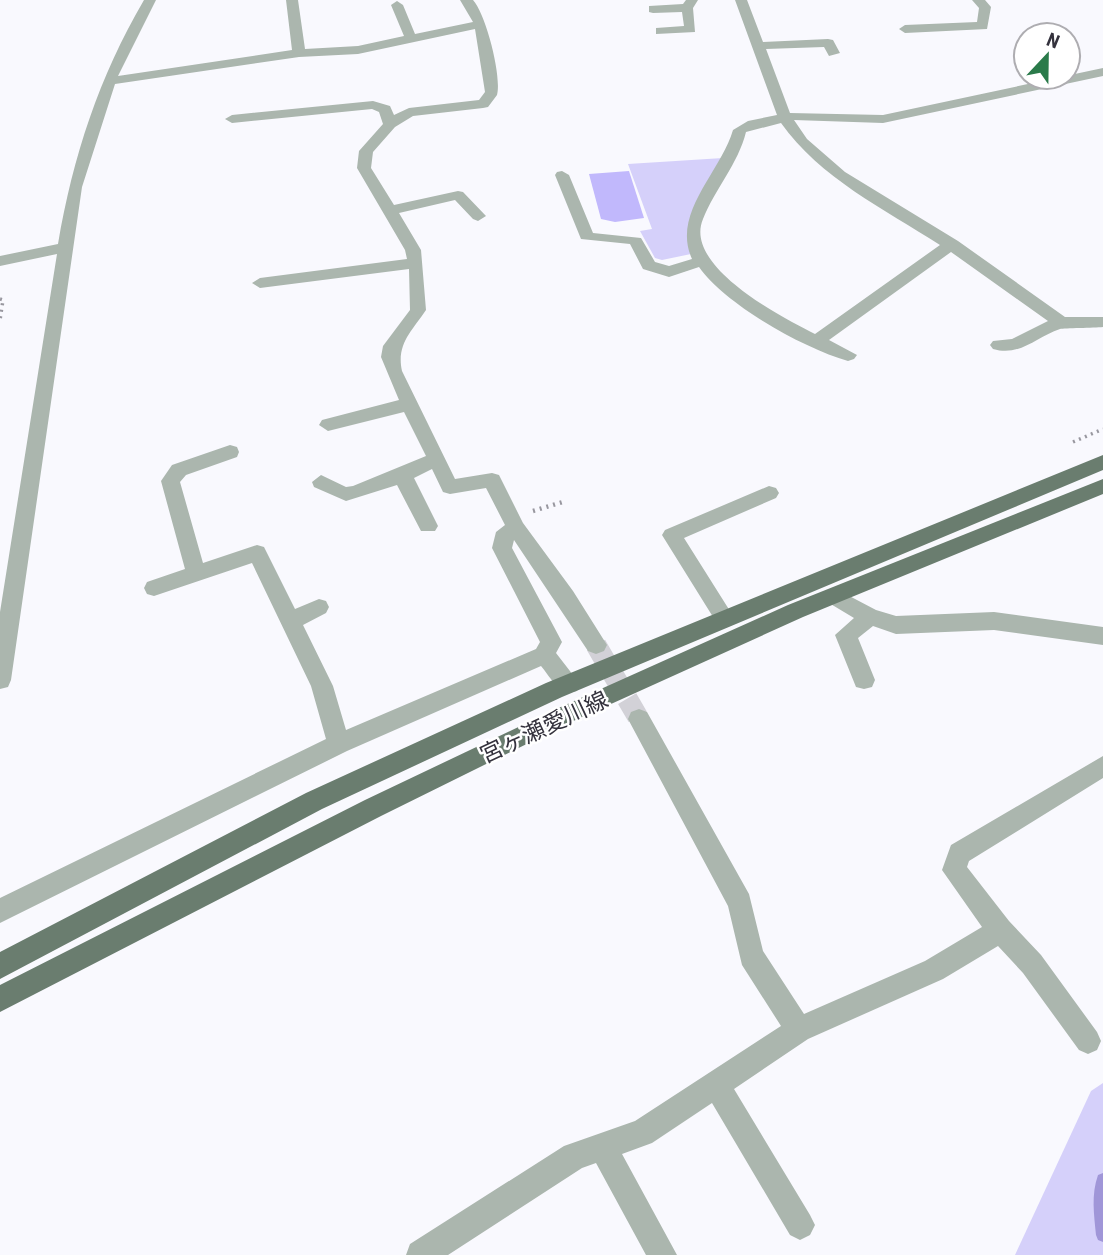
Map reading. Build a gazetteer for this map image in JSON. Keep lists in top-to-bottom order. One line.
{"streets":{"main road":["宮ヶ瀬愛川線"]},"north":"top"}
